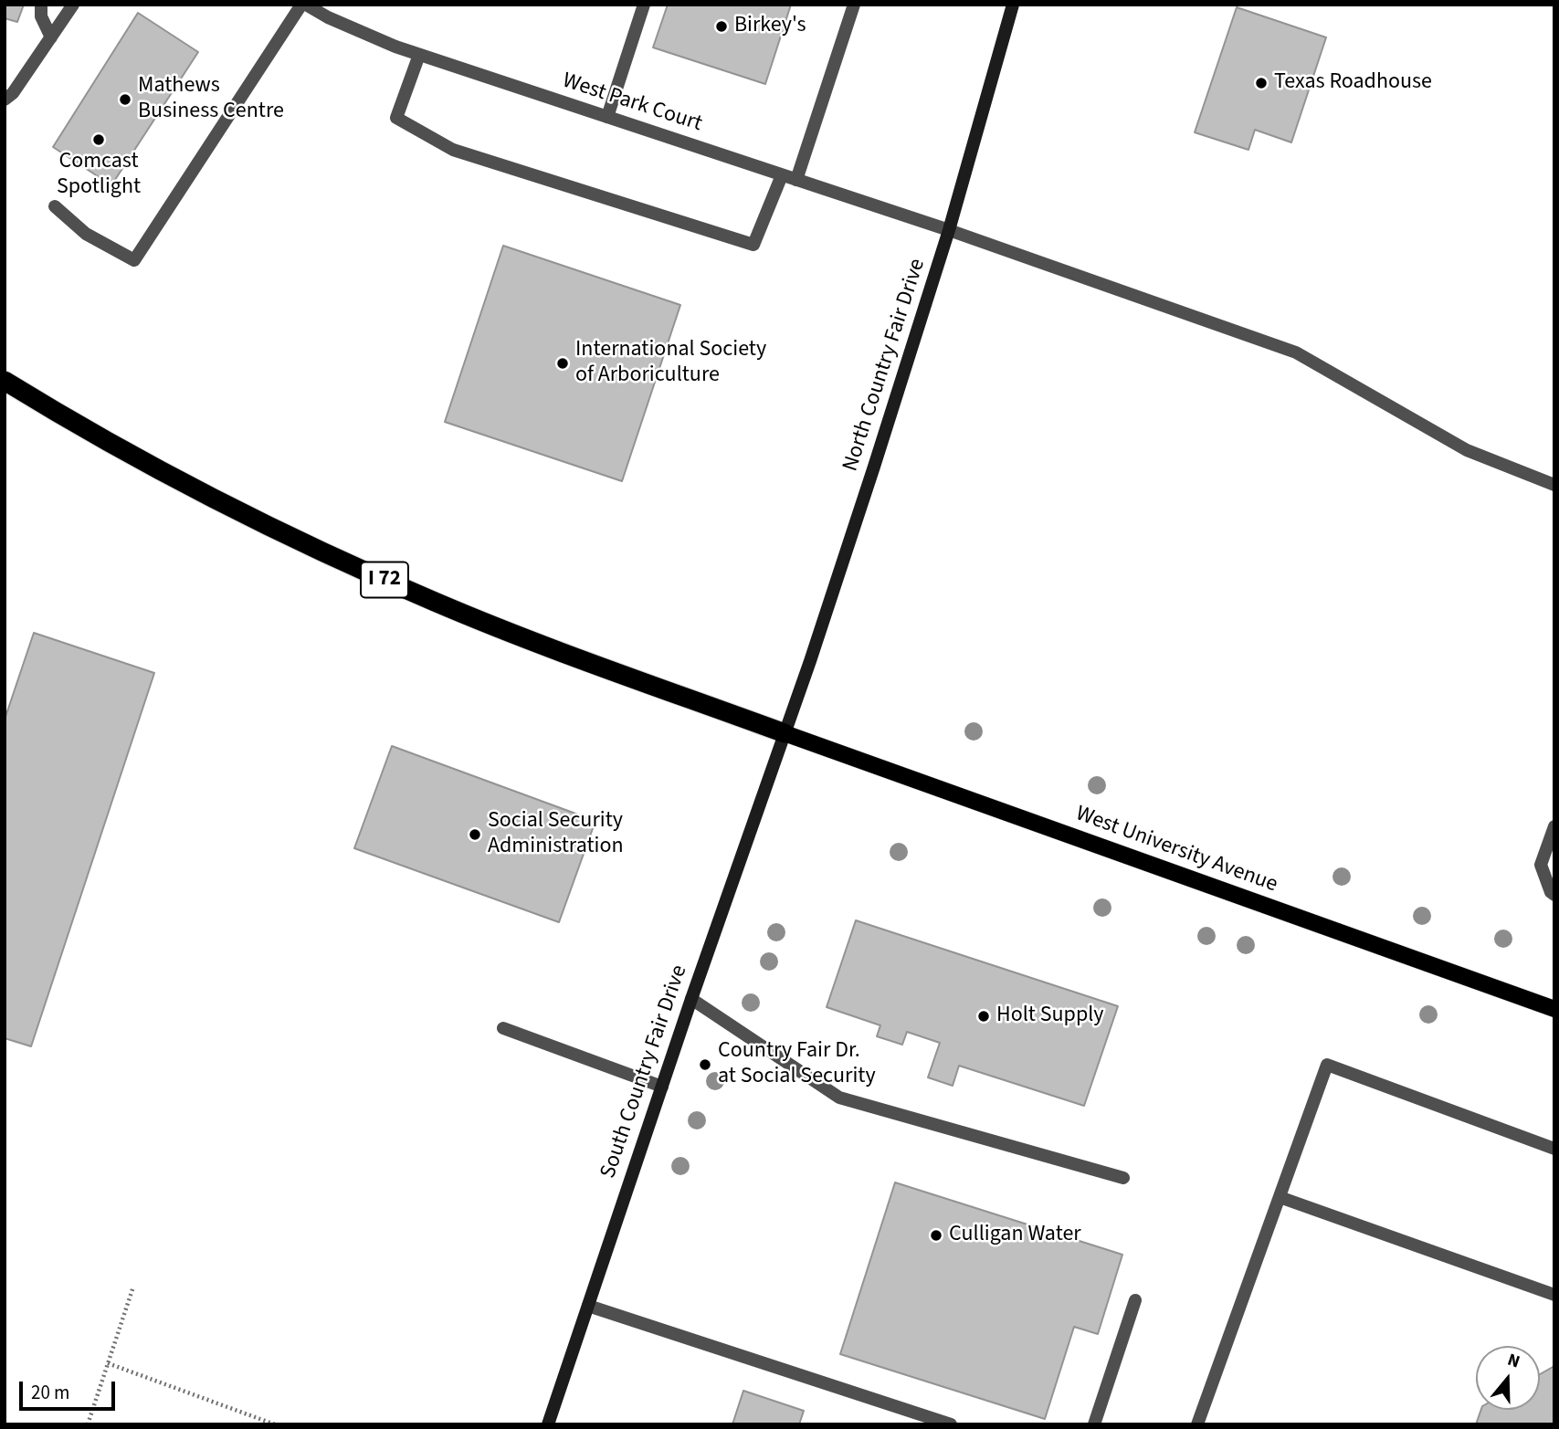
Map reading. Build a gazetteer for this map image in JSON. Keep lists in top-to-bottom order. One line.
{"streets":{"highway":["I 72"],"main road":["West University Avenue"],"street":["West Park Court","North Country Fair Drive","South Country Fair Drive"]},"crossings":[["West Park Court","North Country Fair Drive"],["North Country Fair Drive","I 72"],["North Country Fair Drive","West University Avenue"],["North Country Fair Drive","South Country Fair Drive"],["I 72","West University Avenue"],["I 72","South Country Fair Drive"],["West University Avenue","South Country Fair Drive"]],"places":["Birkey's","Texas Roadhouse","Mathews Business Centre","Comcast Spotlight","International Society of Arboriculture","Social Security Administration","Holt Supply","Country Fair Dr. at Social Security","Culligan Water"],"scale_bar":"20 m","north":"top"}
